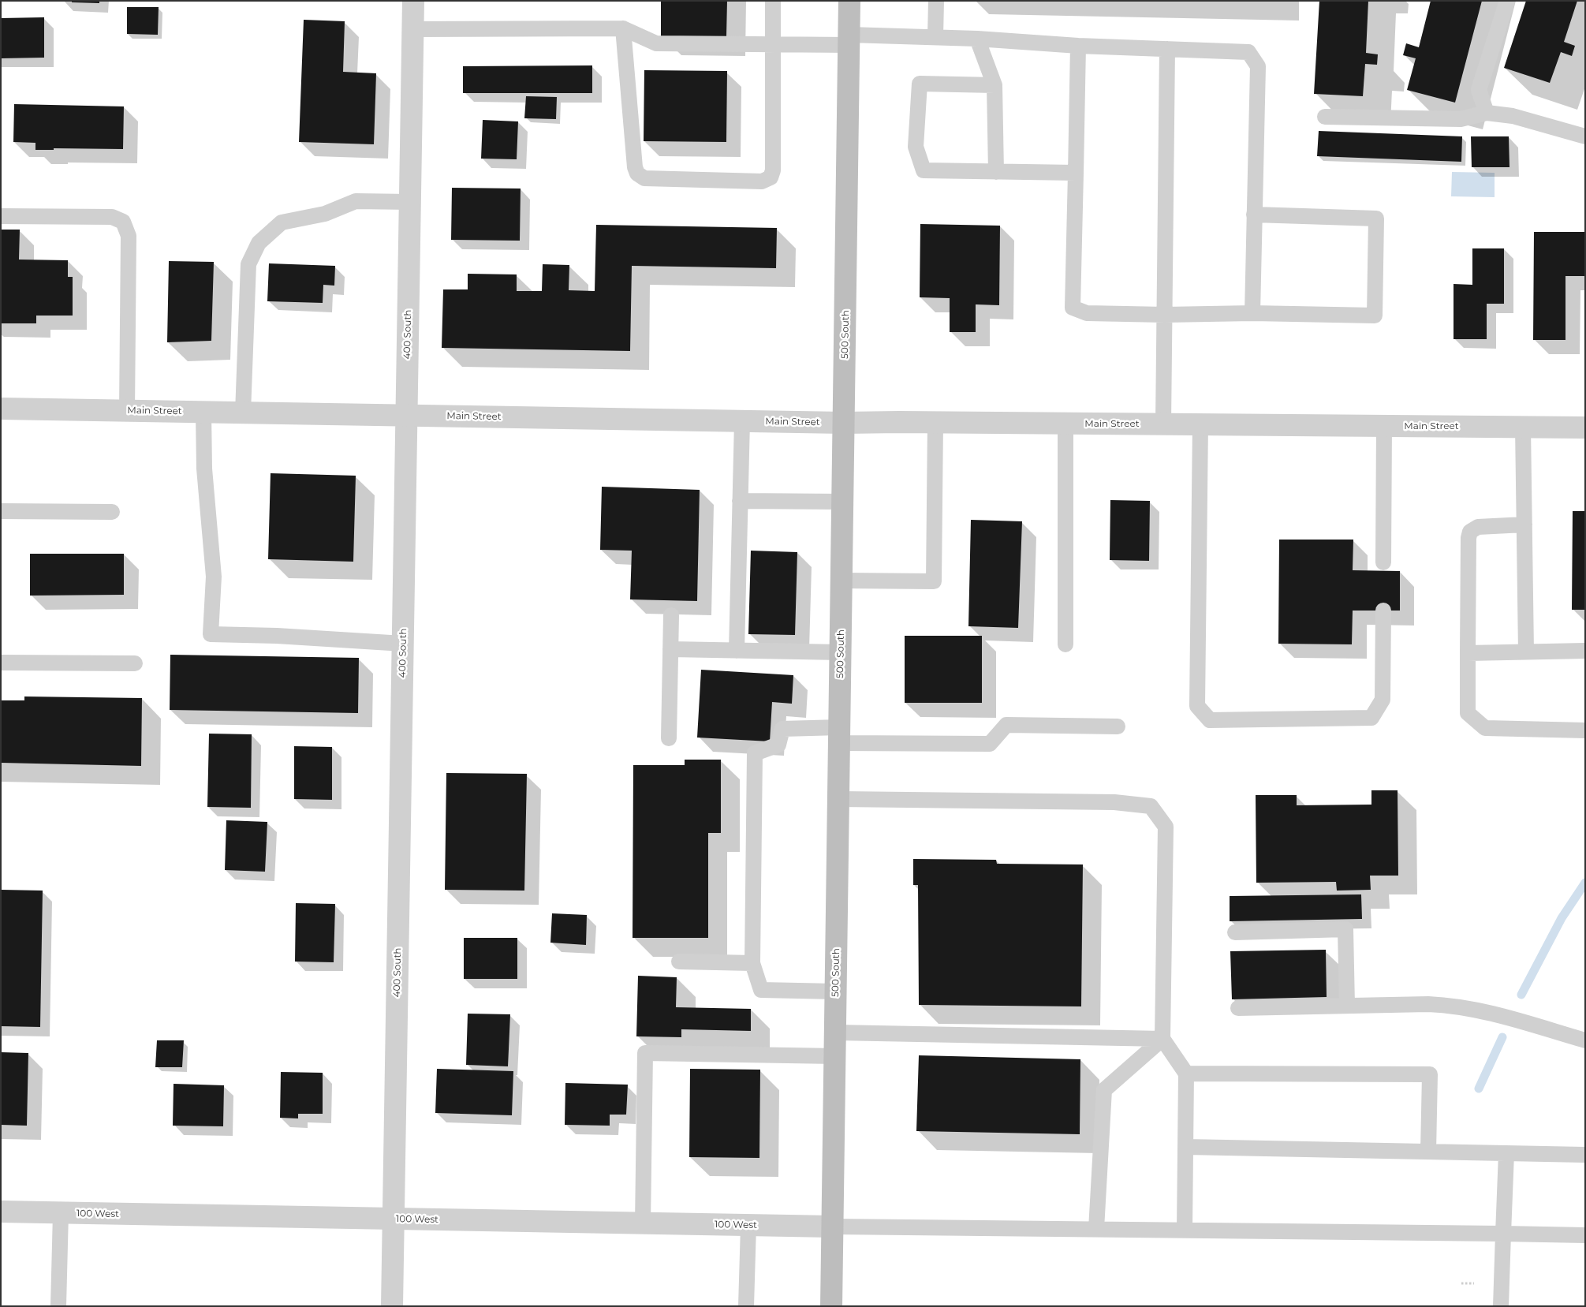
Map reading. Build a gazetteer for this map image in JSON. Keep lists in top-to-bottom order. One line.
{"streets":{"main road":["500 South"],"street":["400 South","Main Street","100 West"]},"crossings":[["400 South","Main Street"],["400 South","100 West"],["500 South","Main Street"],["500 South","100 West"]]}
